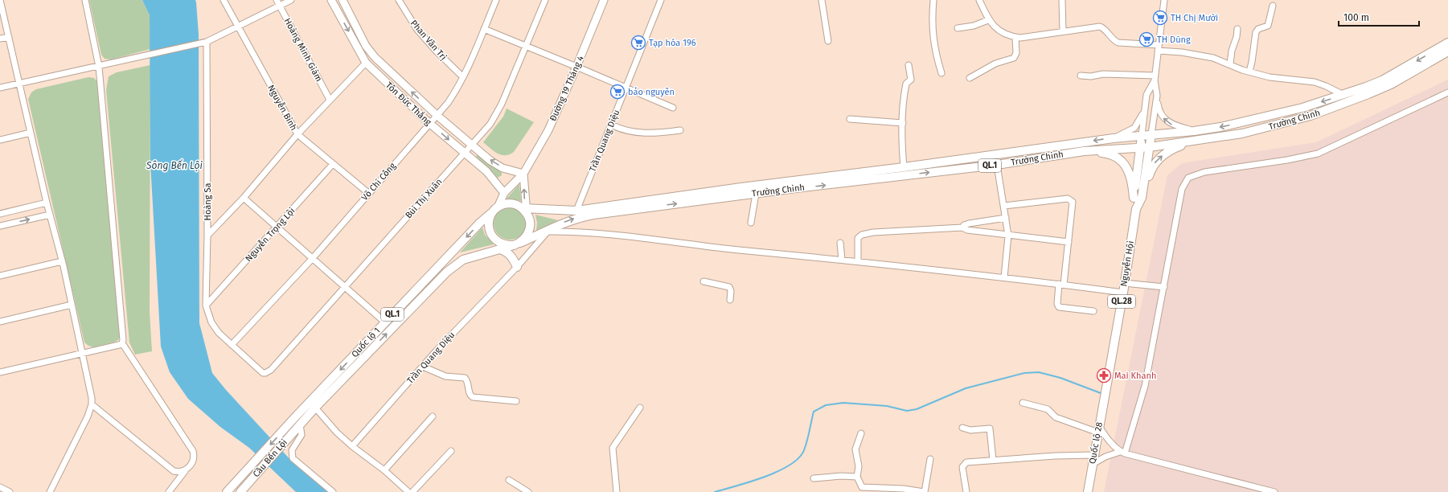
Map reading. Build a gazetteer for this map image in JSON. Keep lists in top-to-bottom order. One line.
{"streets":{"highway":["Trường Chinh","QL.1","Nguyễn Hội","QL.28","Quốc lộ 1","Quốc lộ 28","Cầu Bến Lội"],"main road":["Đường 19 Tháng 4","Tôn Đức Thắng"],"street":["Phan Văn Trị","Hoàng Minh Giám","Nguyễn Bình","Trần Quang Diệu","Võ Chí Công","Bùi Thị Xuân","Hoàng Sa","Nguyễn Trọng Lội"]},"crossings":[["Phan Văn Trị","Võ Chí Công"],["Đường 19 Tháng 4","Tôn Đức Thắng"],["Đường 19 Tháng 4","Trường Chinh"],["Đường 19 Tháng 4","QL.1"],["Đường 19 Tháng 4","Quốc lộ 1"],["Tôn Đức Thắng","Võ Chí Công"],["Tôn Đức Thắng","Bùi Thị Xuân"],["Nguyễn Bình","Võ Chí Công"],["Nguyễn Bình","Nguyễn Trọng Lội"],["Trường Chinh","Trần Quang Diệu"],["Trường Chinh","QL.1"],["Trường Chinh","Nguyễn Hội"],["Trường Chinh","Quốc lộ 1"],["QL.1","Quốc lộ 1"],["Võ Chí Công","Hoàng Sa"],["Bùi Thị Xuân","Hoàng Sa"],["Hoàng Sa","Nguyễn Trọng Lội"],["Nguyễn Hội","Quốc lộ 28"],["Quốc lộ 1","Cầu Bến Lội"]],"water":["Sông Bến Lội"],"places":{"supermarket":["TH Chị Mười","TH Dũng","Tạp hóa 196","bảo nguyên"],"pharmacy":["Mai Khanh"]},"scale_bar":"100 m"}
